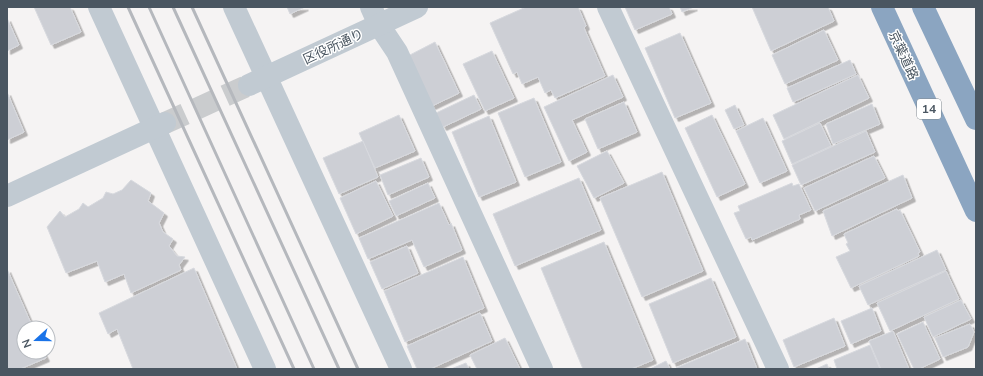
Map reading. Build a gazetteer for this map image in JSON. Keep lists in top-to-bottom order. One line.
{"streets":{"highway":["京葉道路","14"],"street":["区役所通り"]},"north":"left"}
